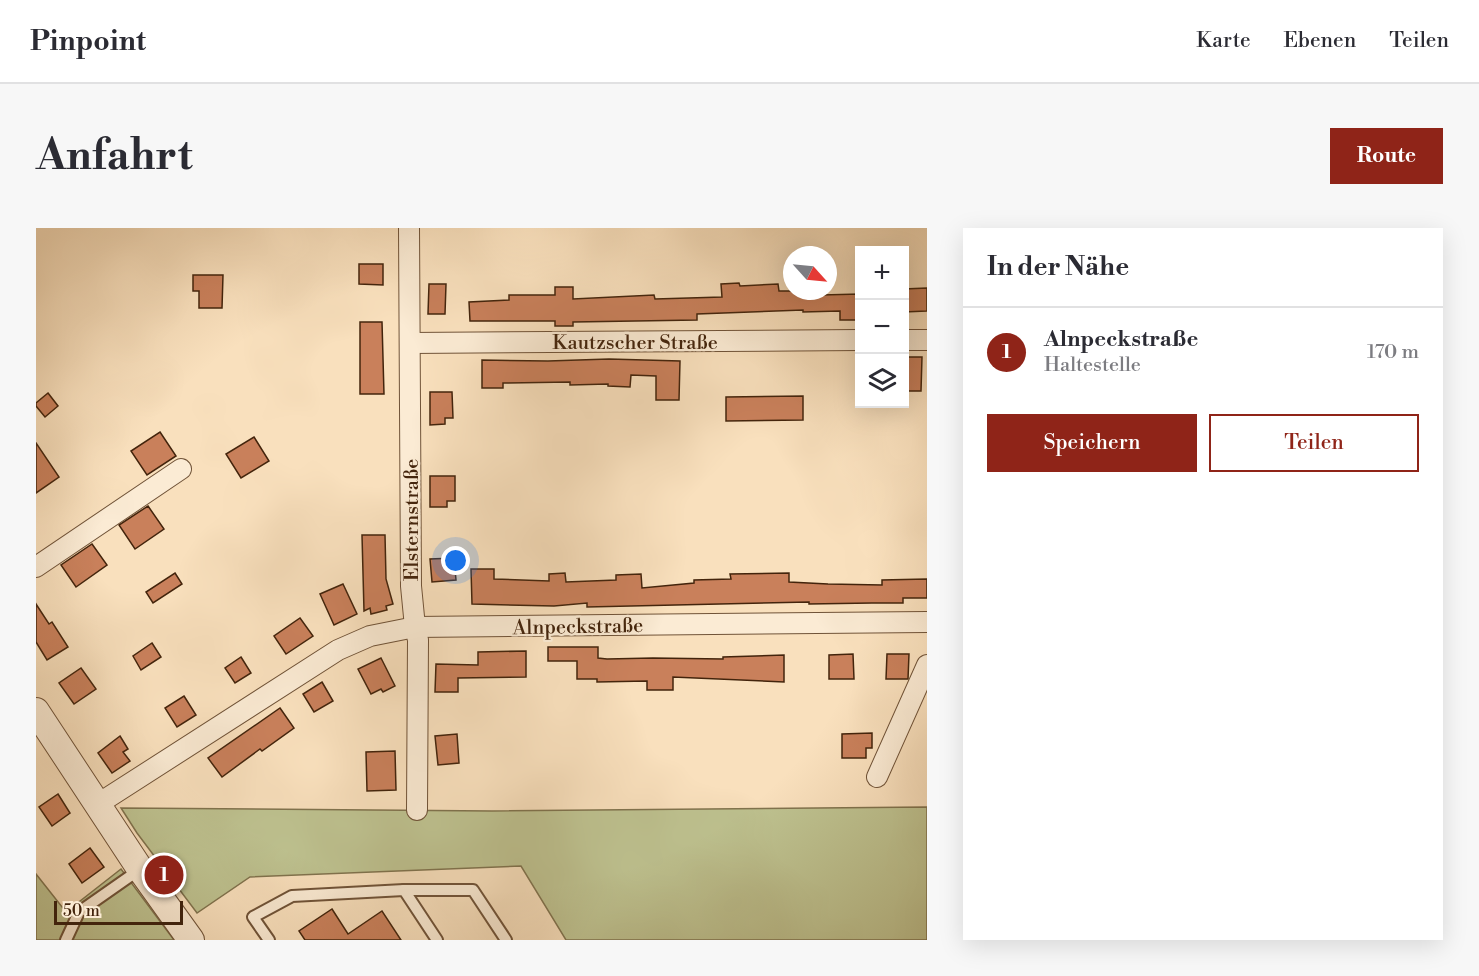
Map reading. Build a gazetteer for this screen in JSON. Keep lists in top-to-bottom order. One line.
{"streets":{"street":["Kautzscher Straße","Elsternstraße","Alnpeckstraße"]},"crossings":[["Kautzscher Straße","Elsternstraße"],["Elsternstraße","Alnpeckstraße"]],"scale_bar":"50 m","north":"bottom right","page":{"header":"Pinpoint","nav":["Karte","Ebenen","Teilen"],"buttons":["Route",["Speichern","Teilen"]],"title":"Anfahrt","heading":"In der Nähe","map_buttons":["+","−"],"list":[{"mark":"1","name":"Alnpeckstraße","note":"Haltestelle","value":"170 m"}],"pins":"1","scale":"50 m"}}
